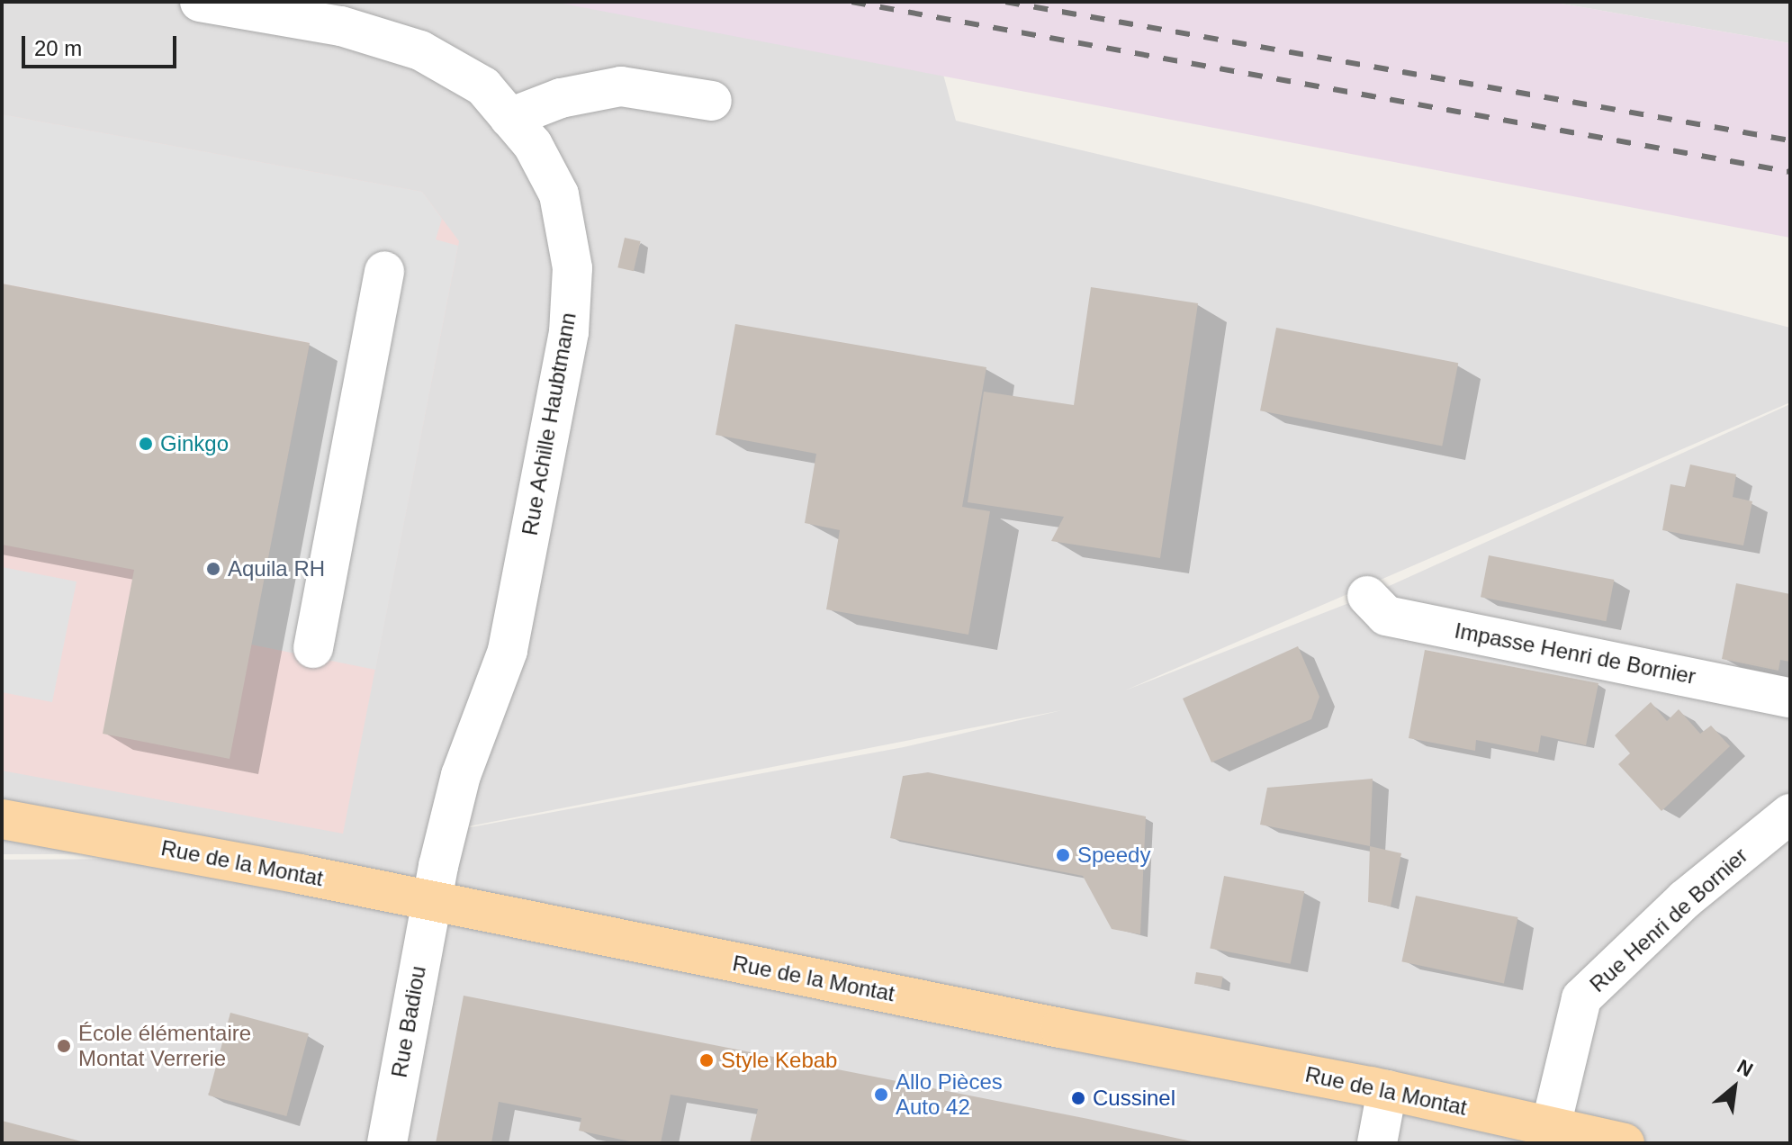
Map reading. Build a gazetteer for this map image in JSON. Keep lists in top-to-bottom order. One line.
{"streets":{"main road":["Rue de la Montat"],"street":["Rue Achille Haubtmann","Impasse Henri de Bornier","Rue Henri de Bornier","Rue Badiou"]},"crossings":[["Rue Achille Haubtmann","Rue de la Montat"],["Rue Achille Haubtmann","Rue Badiou"],["Rue de la Montat","Rue Henri de Bornier"],["Rue de la Montat","Rue Badiou"]],"places":["Ginkgo","Aquila RH","Speedy","École élémentaire Montat Verrerie","Style Kebab","Allo Pièces Auto 42","Cussinel"],"scale_bar":"20 m","north":"top right"}
